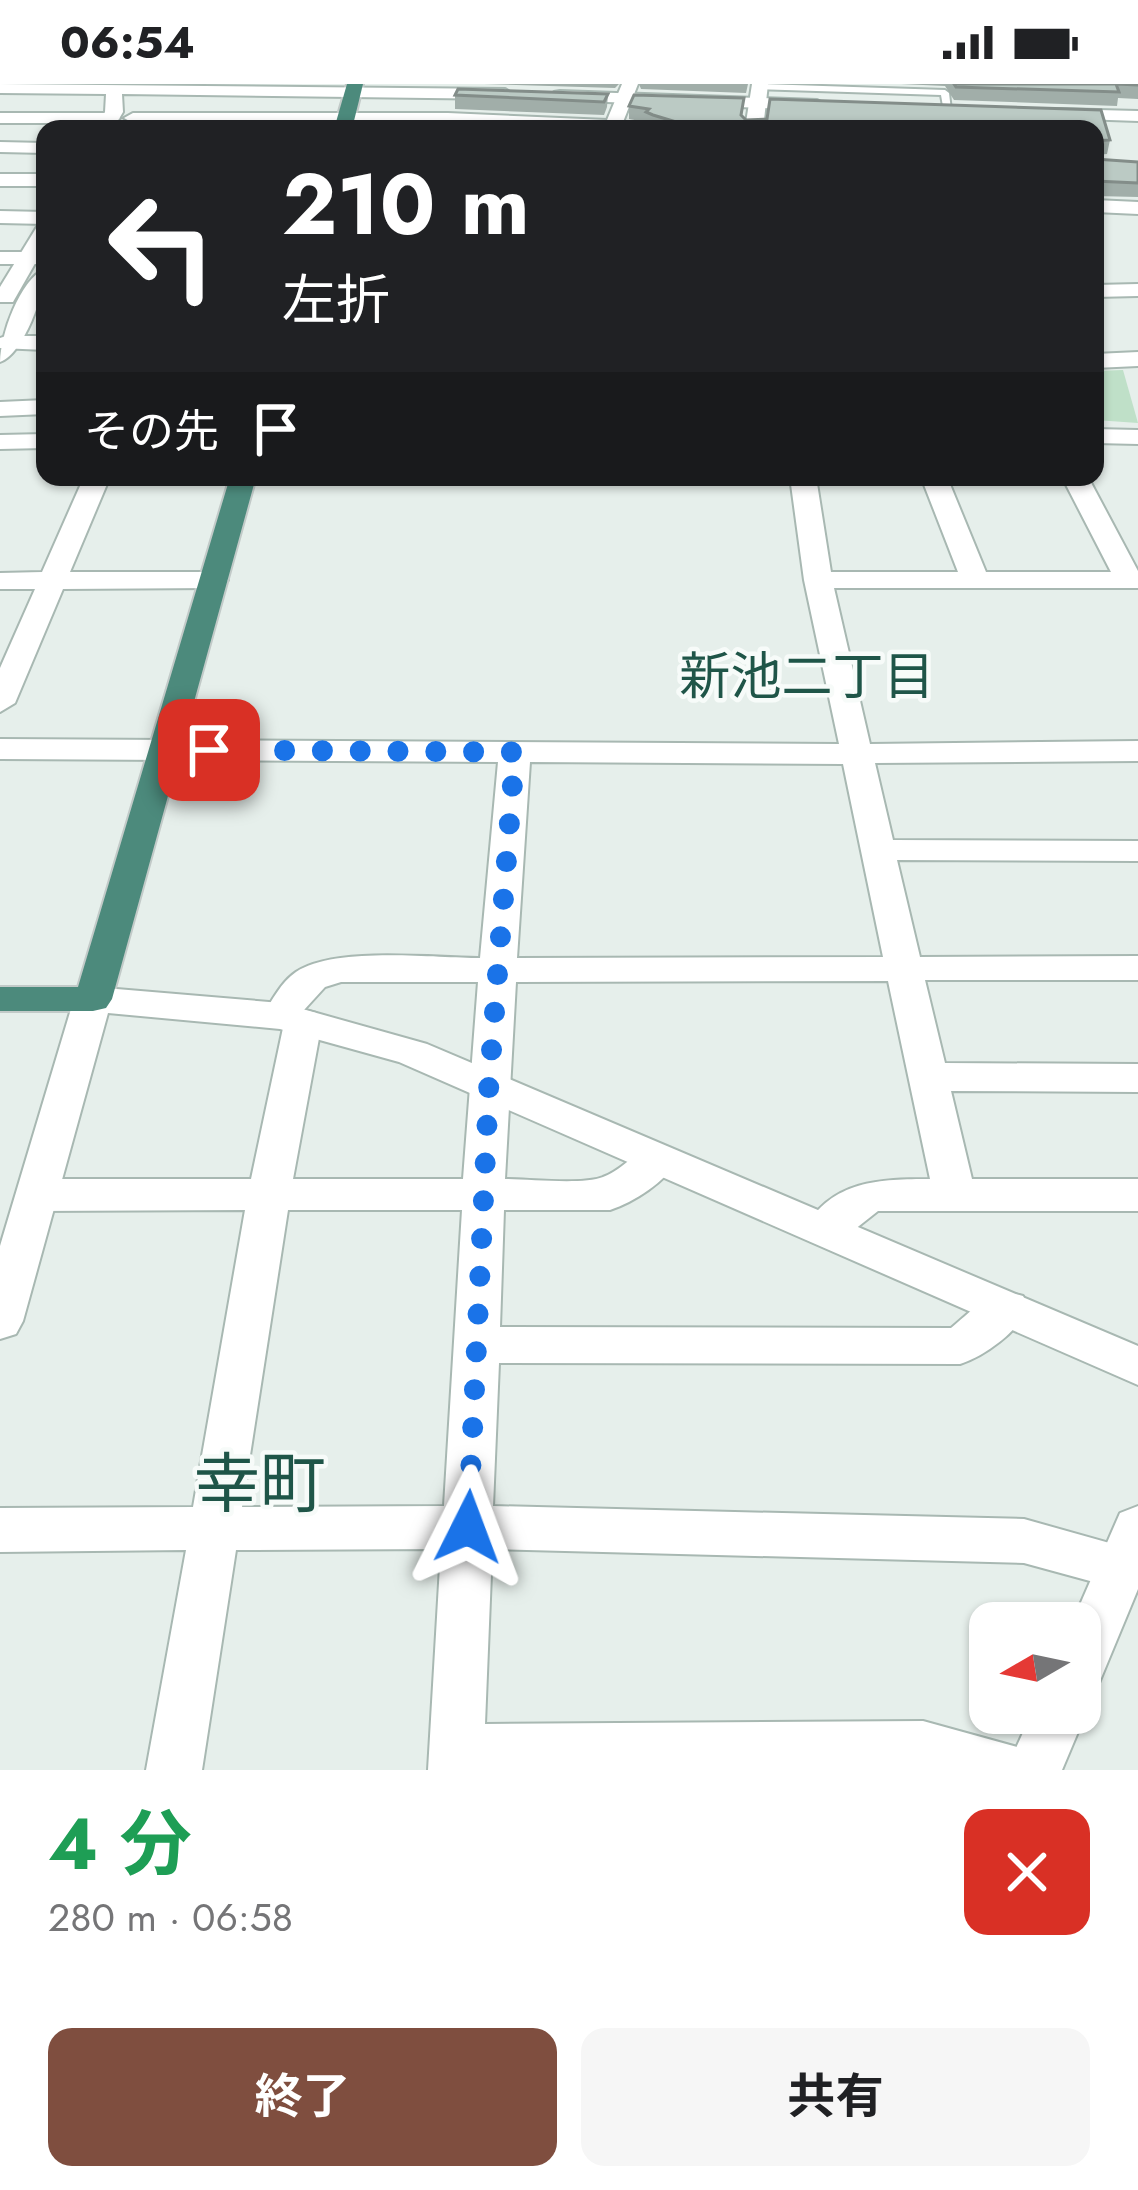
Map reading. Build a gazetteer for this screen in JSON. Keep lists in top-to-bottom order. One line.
{"districts":["新池二丁目","幸町"],"north":"left","page":{"status":"06:54","turn":["210 m","左折"],"then":"その先","heading":["4 分","280 m · 06:58"],"buttons":["終了","共有"]}}
